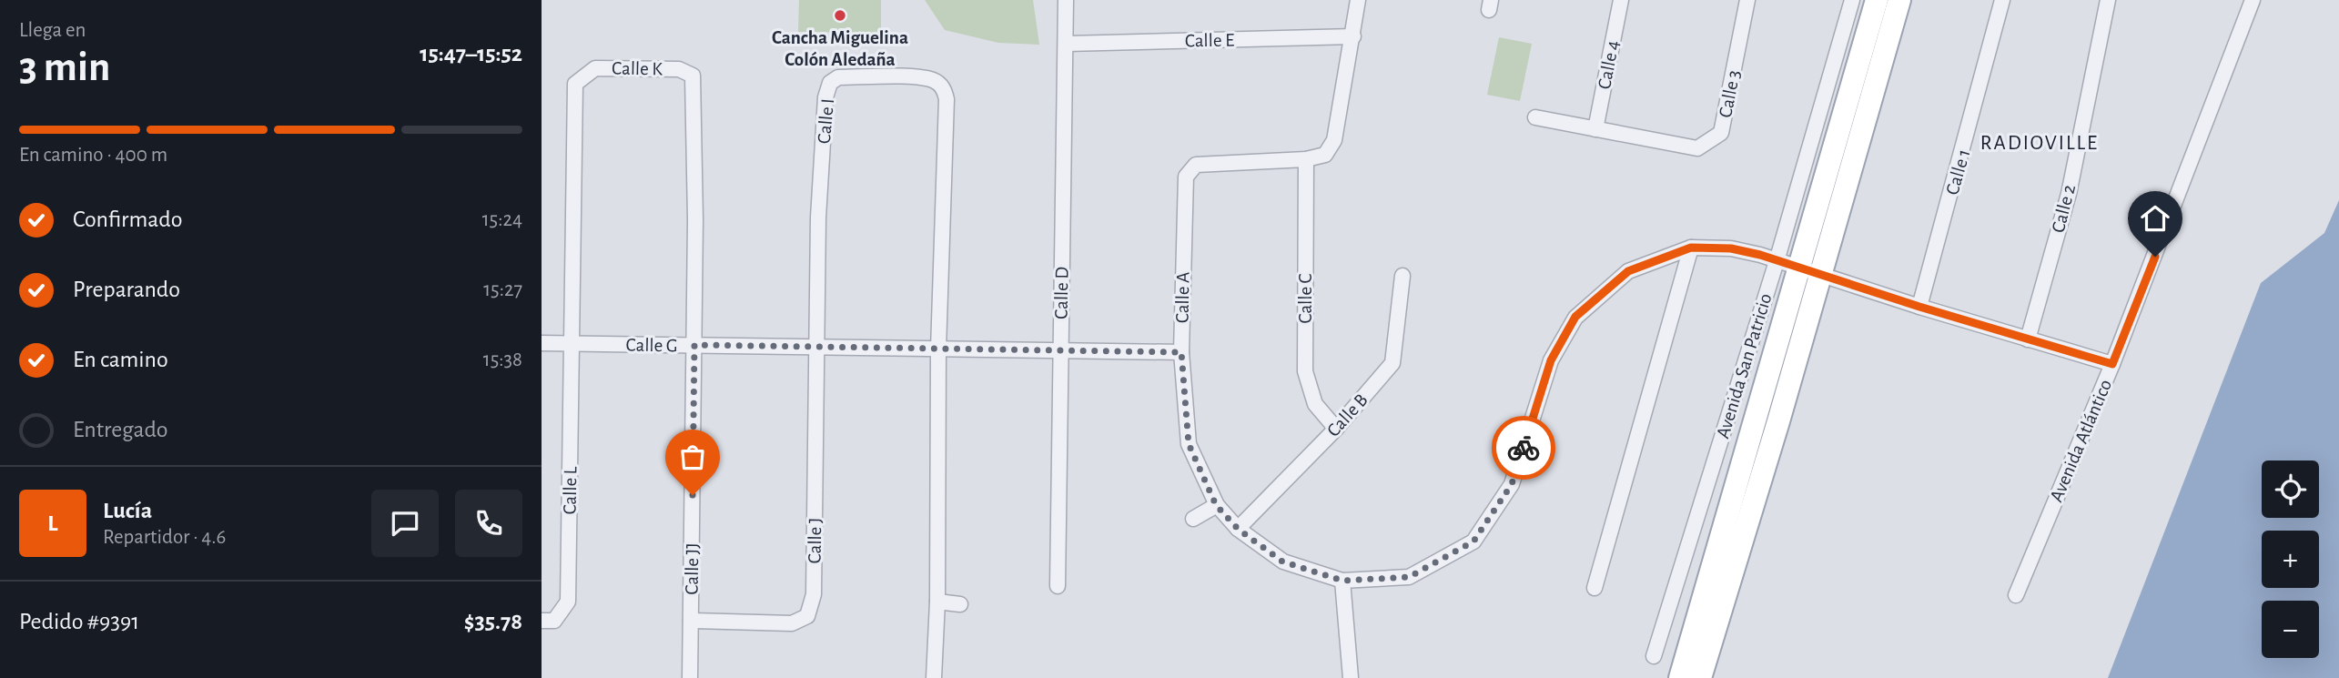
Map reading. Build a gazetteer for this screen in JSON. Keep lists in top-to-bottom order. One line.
{"streets":{"street":["Calle E","Calle 4","Calle K","Calle 3","Calle I","Calle 1","Calle 2","Calle D","Calle A","Calle C","Calle G","Avenida San Patricio","Calle B","Avenida Atlántico","Calle L","Calle J","Calle JJ"]},"crossings":[["Calle E","Calle D"],["Calle E","Calle A"],["Calle 4","Calle 3"],["Calle K","Calle G"],["Calle K","Calle L"],["Calle K","Calle JJ"],["Calle I","Calle G"],["Calle I","Calle J"],["Calle 1","Calle A"],["Calle 2","Calle A"],["Calle D","Calle G"],["Calle A","Calle C"],["Calle A","Calle G"],["Calle A","Avenida San Patricio"],["Calle A","Calle B"],["Calle A","Avenida Atlántico"],["Calle C","Calle B"],["Calle G","Calle L"],["Calle G","Calle J"],["Calle G","Calle JJ"],["Calle J","Calle JJ"]],"districts":["RADIOVILLE"],"places":["Cancha Miguelina Colón Aledaña"],"page":{"heading":["3 min","Llega en","15:47–15:52"],"panel":["Lucía","Repartidor · 4.6","Pedido #9391","$35.78"],"bar":"En camino · 400 m","list":[["Confirmado","15:24"],["Preparando","15:27"],["En camino","15:38"],"Entregado"],"map_buttons":["+","−"],"round":"L"}}
